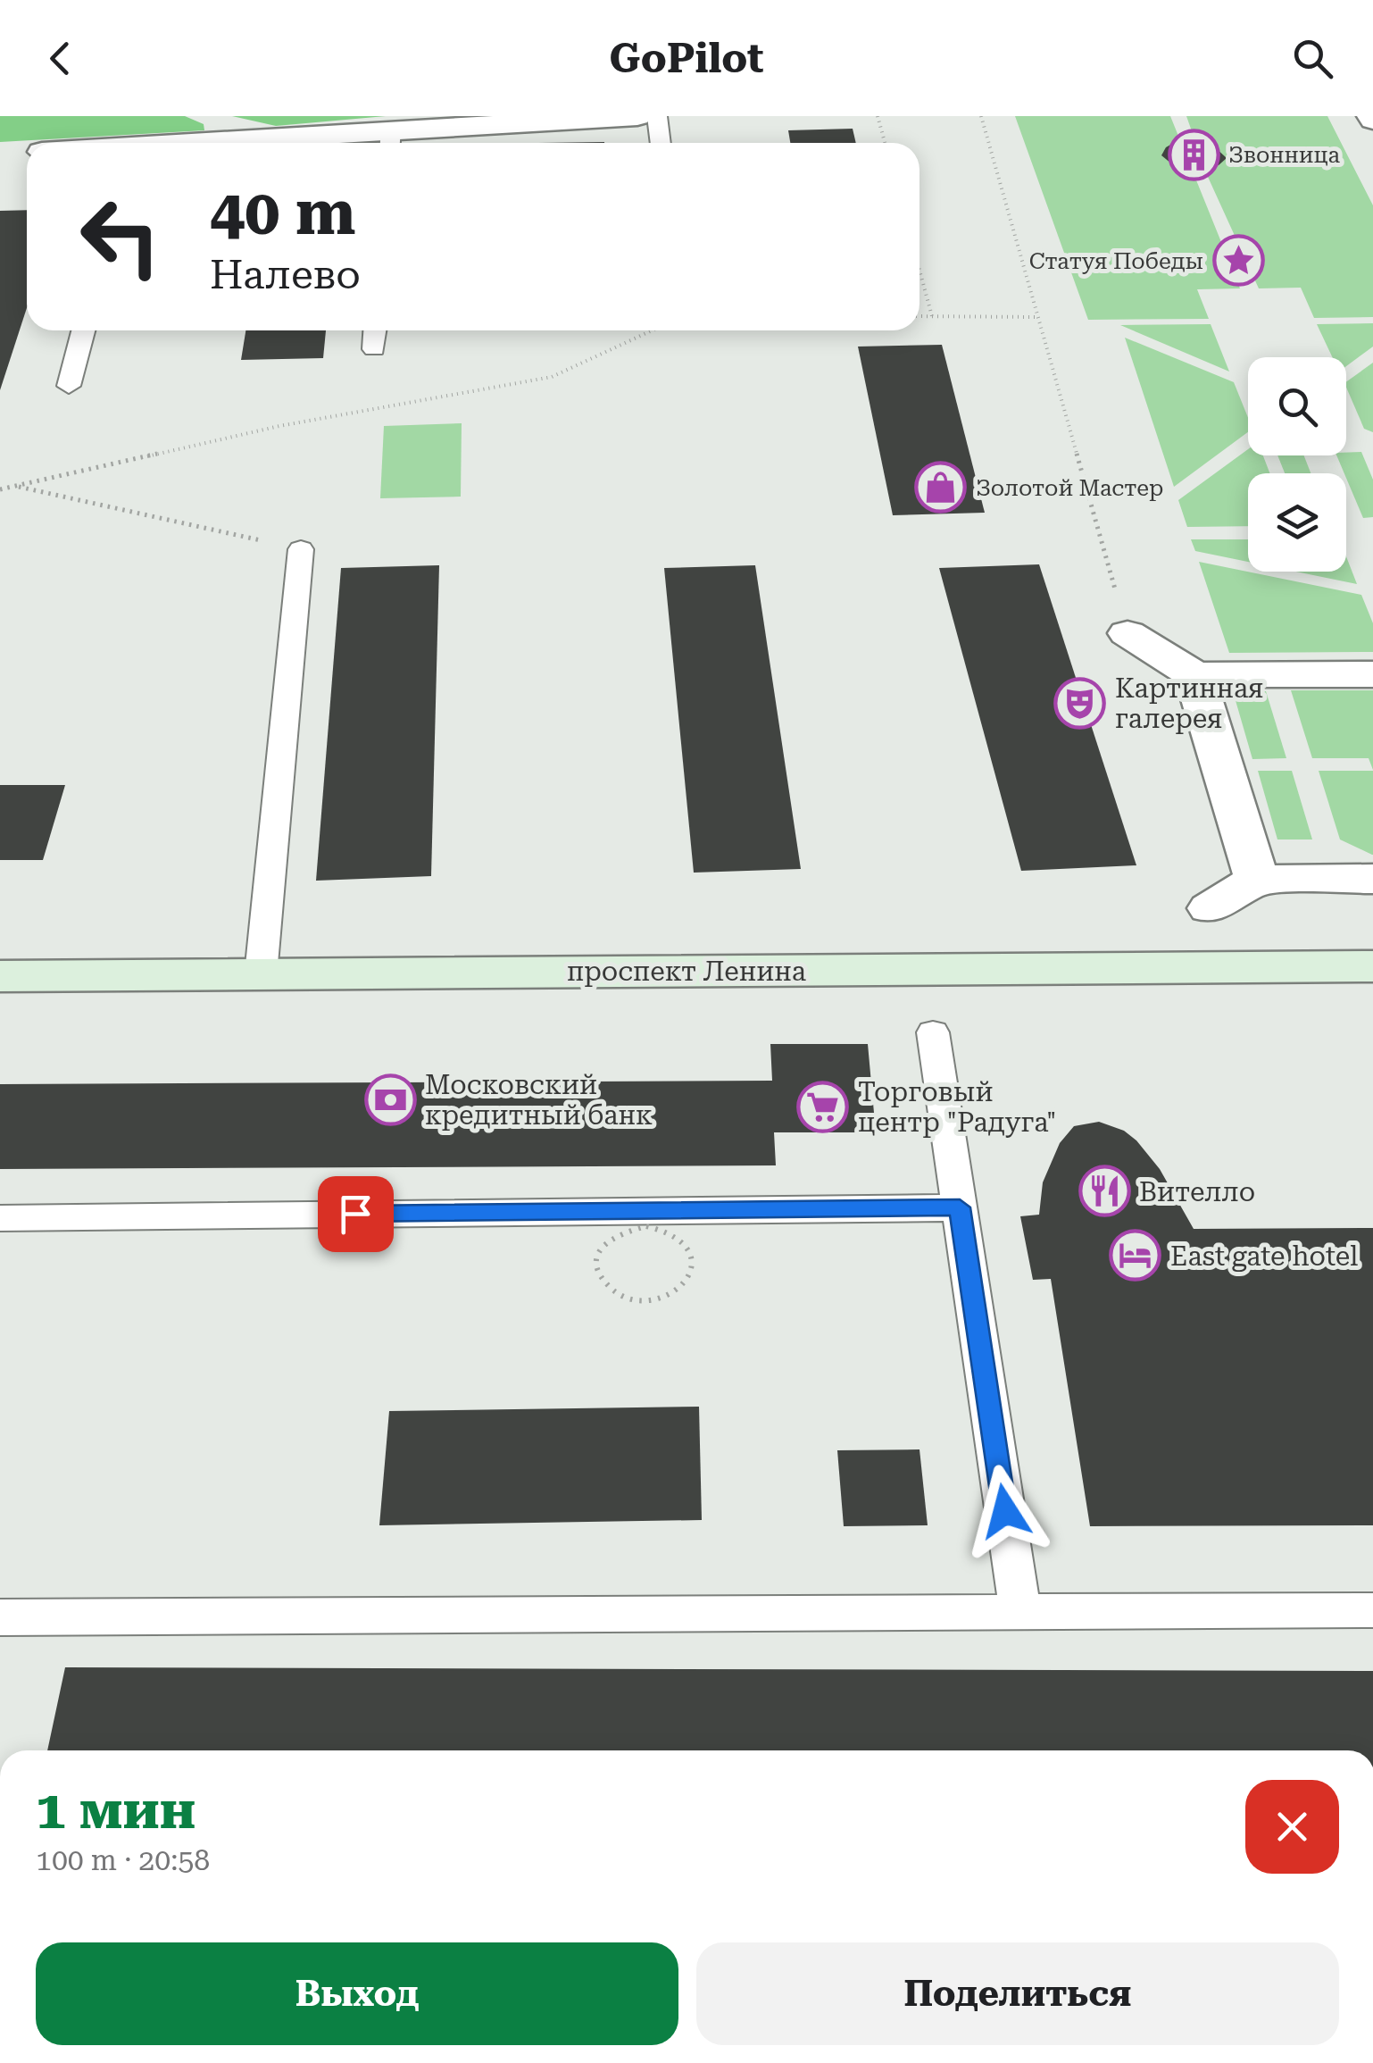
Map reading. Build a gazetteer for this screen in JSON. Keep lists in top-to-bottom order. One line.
{"streets":{"main road":["проспект Ленина"]},"places":{"building":["Звонница"],"place":["Статуя Победы"],"shop":["Золотой Мастер"],"theatre":["Картинная галерея"],"bank":["Московский кредитный банк"],"supermarket":["Торговый центр \"Радуга\""],"restaurant":["Вителло"],"hotel":["East gate hotel"]},"page":{"header":"GoPilot","turn":["40 m","Налево"],"heading":["1 мин","100 m · 20:58"],"buttons":["Выход","Поделиться"]}}
